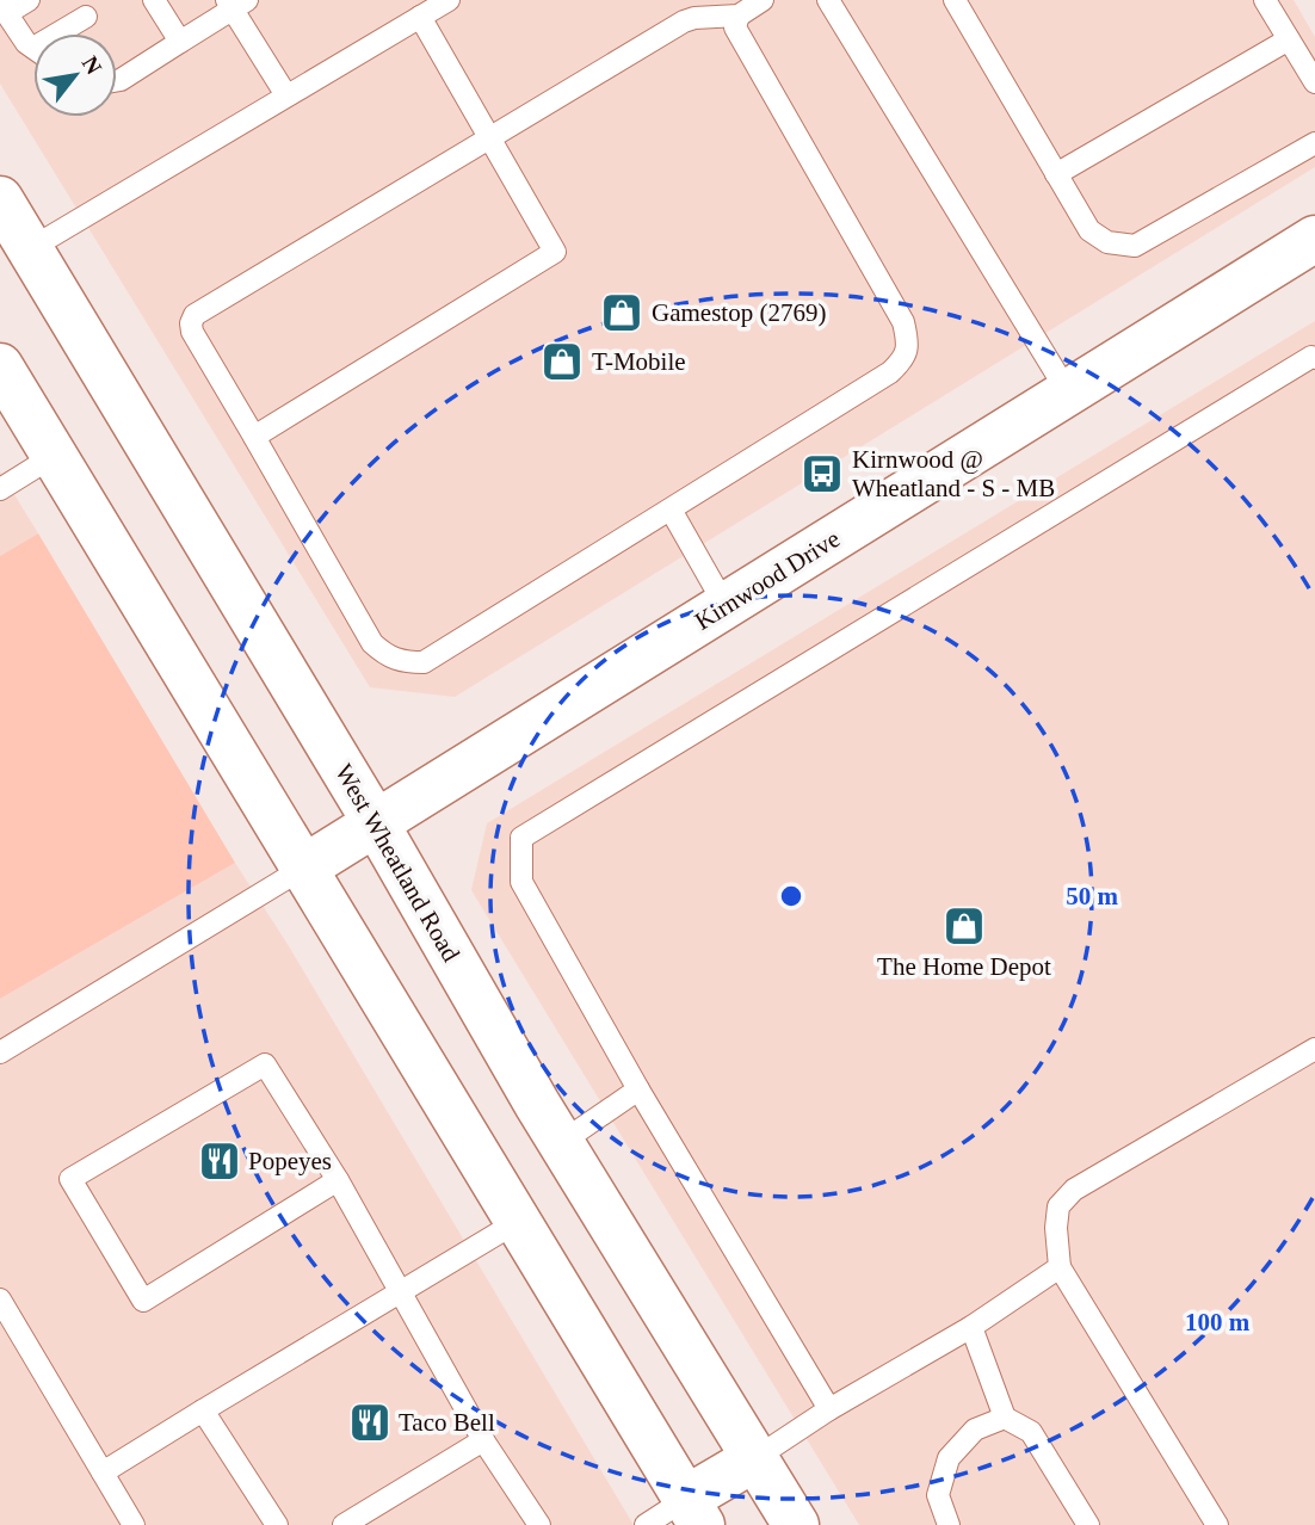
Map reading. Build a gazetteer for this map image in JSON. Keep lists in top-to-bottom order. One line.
{"streets":{"main road":["Kirnwood Drive","West Wheatland Road"]},"crossings":[["Kirnwood Drive","West Wheatland Road"]],"places":{"shop":["Gamestop (2769)","T-Mobile","The Home Depot"],"bus stop":["Kirnwood @ Wheatland - S - MB"],"restaurant":["Popeyes","Taco Bell"]},"north":"top right","rings":["50 m","100 m"]}
